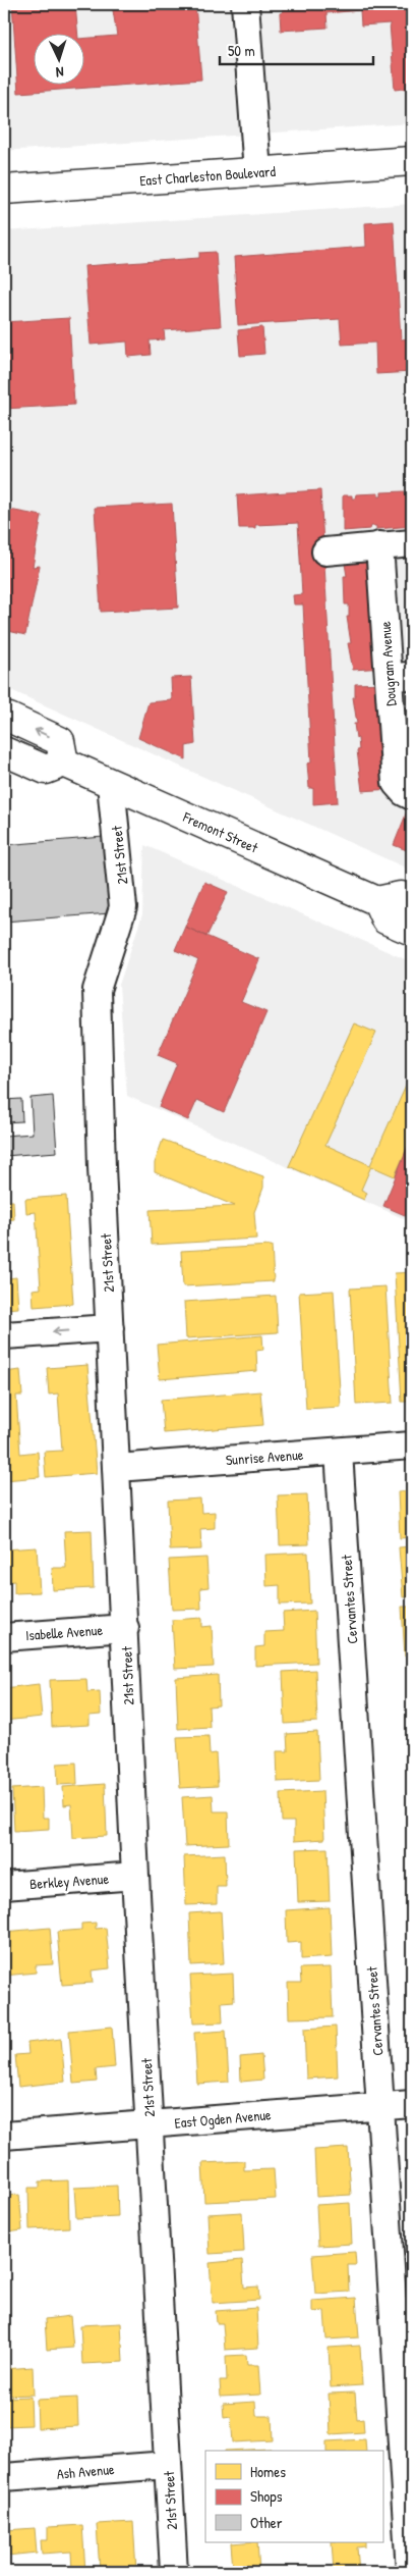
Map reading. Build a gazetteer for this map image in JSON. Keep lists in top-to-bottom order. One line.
{"streets":{"main road":["East Charleston Boulevard","Fremont Street"],"street":["Dougram Avenue","21st Street","Sunrise Avenue","Cervantes Street","Isabelle Avenue","Berkley Avenue","East Ogden Avenue","Ash Avenue"]},"crossings":[["Fremont Street","21st Street"],["21st Street","Sunrise Avenue"],["21st Street","Isabelle Avenue"],["21st Street","Berkley Avenue"],["21st Street","East Ogden Avenue"],["21st Street","Ash Avenue"],["Sunrise Avenue","Cervantes Street"],["Cervantes Street","East Ogden Avenue"]],"legend":["Homes","Shops","Other"],"scale_bar":"50 m","north":"bottom"}
